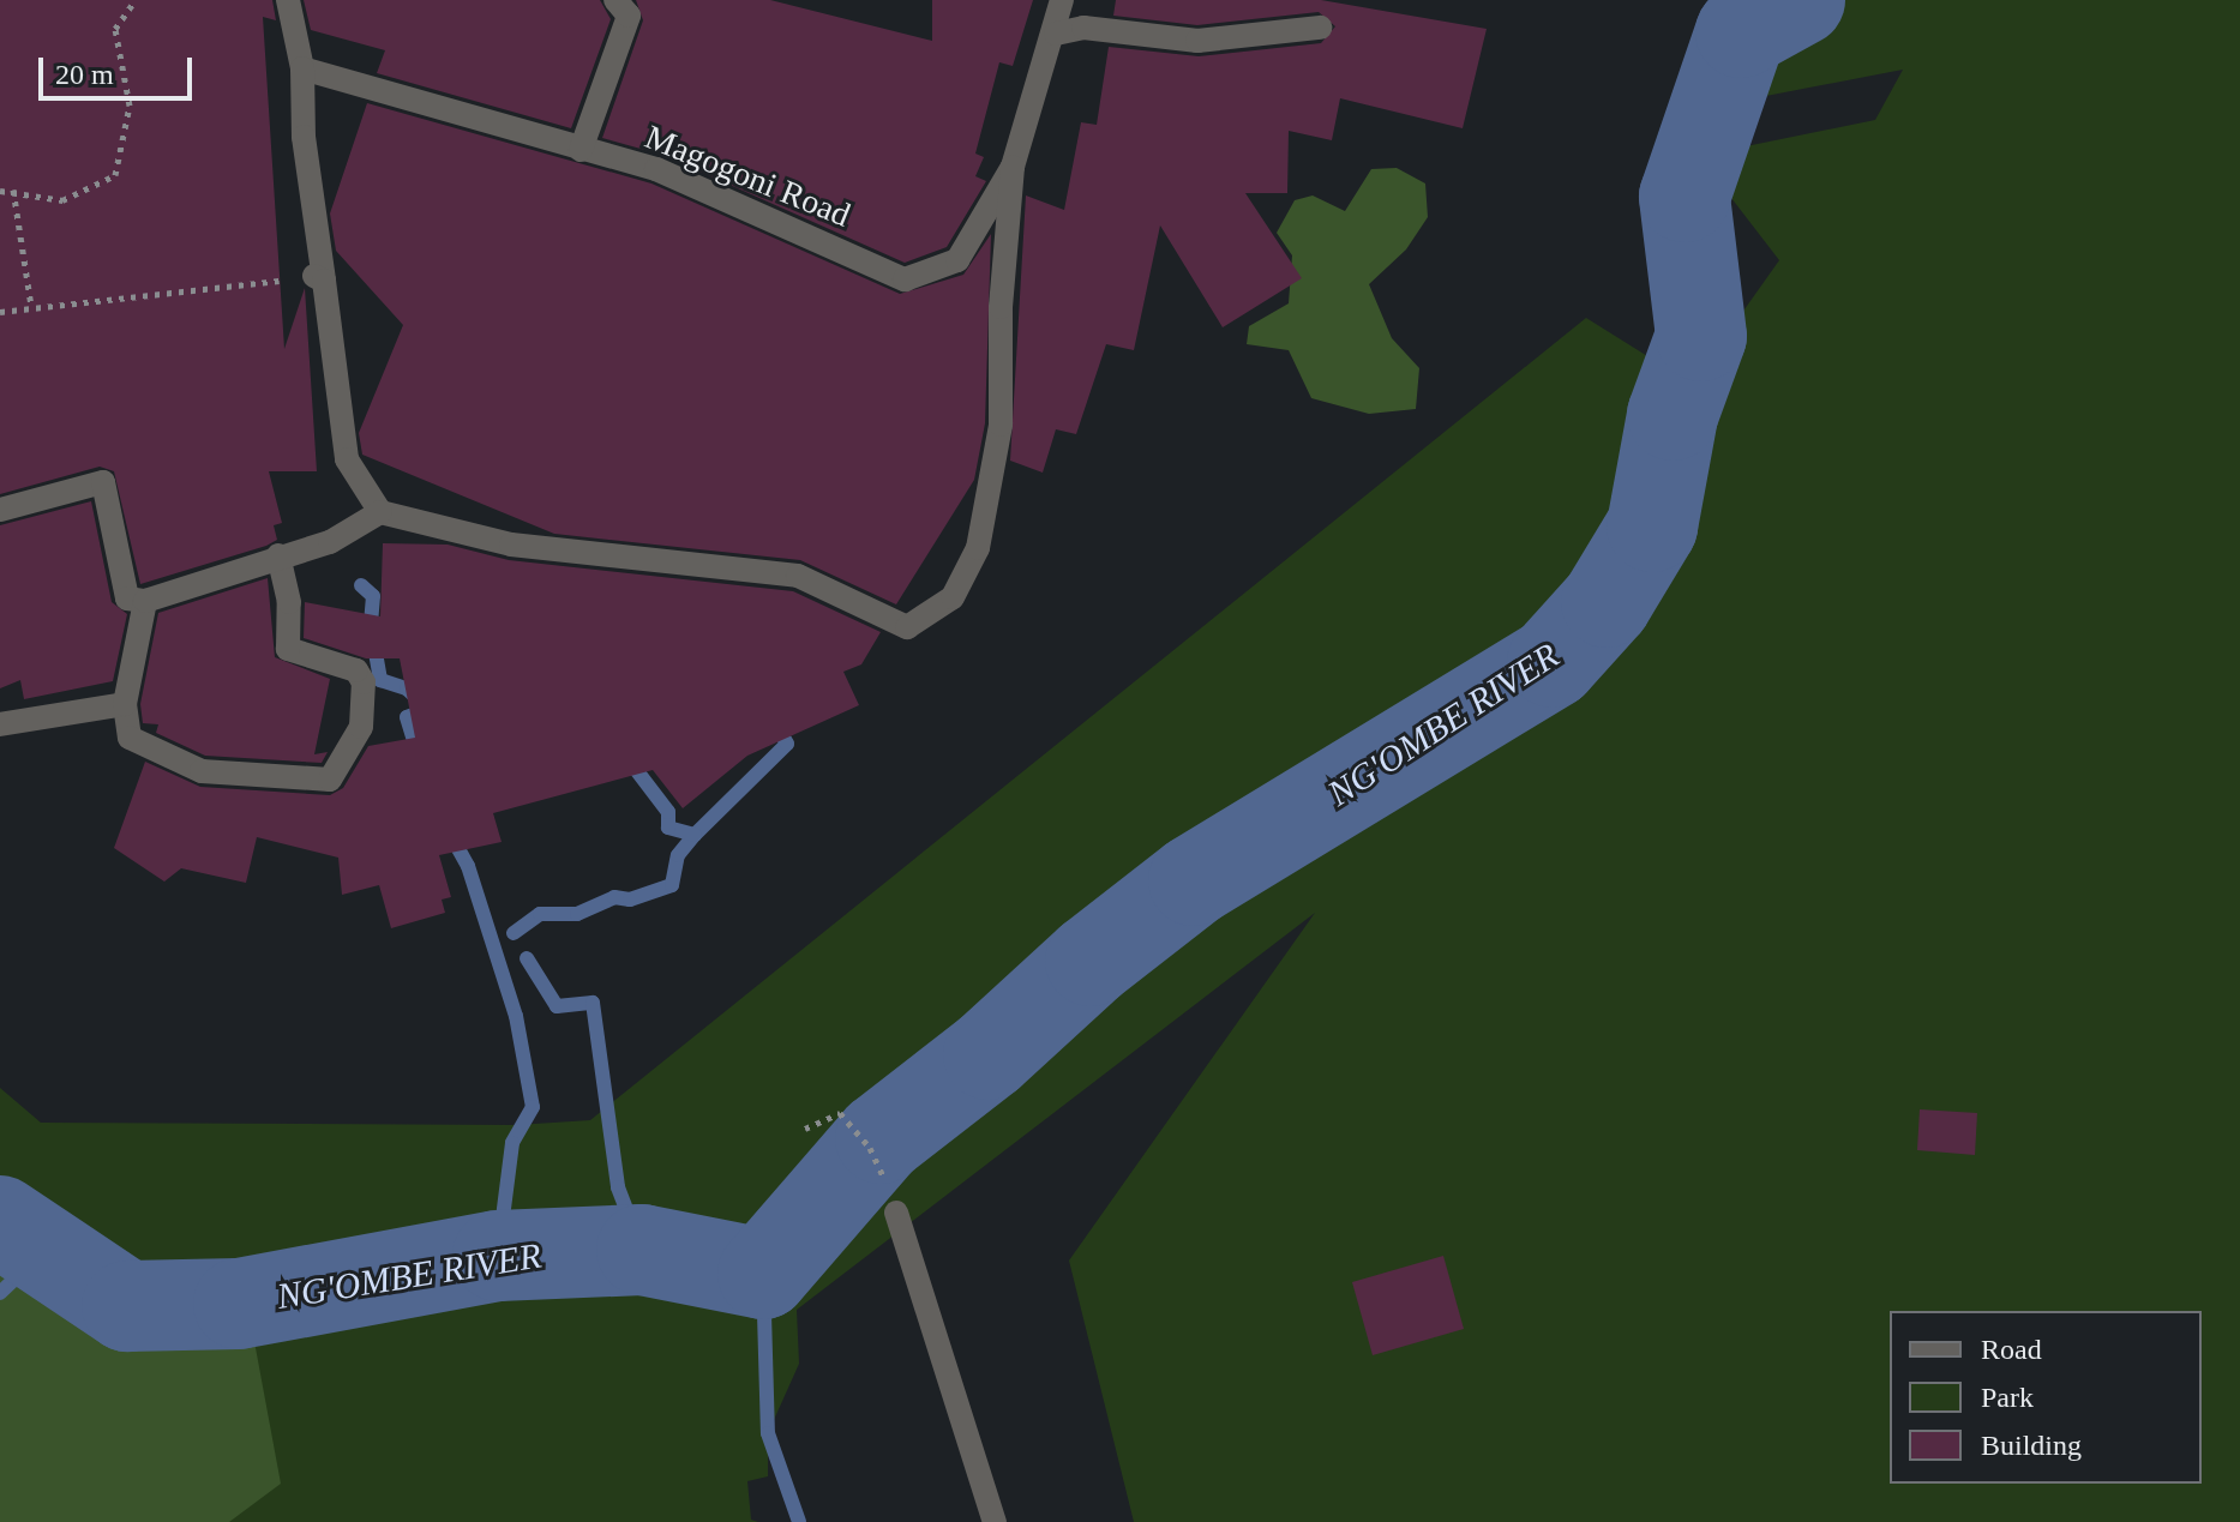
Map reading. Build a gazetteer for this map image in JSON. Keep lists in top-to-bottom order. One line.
{"streets":{"street":["Magogoni Road"]},"water":["NG'OMBE RIVER"],"legend":["Road","Park","Building"],"scale_bar":"20 m"}
